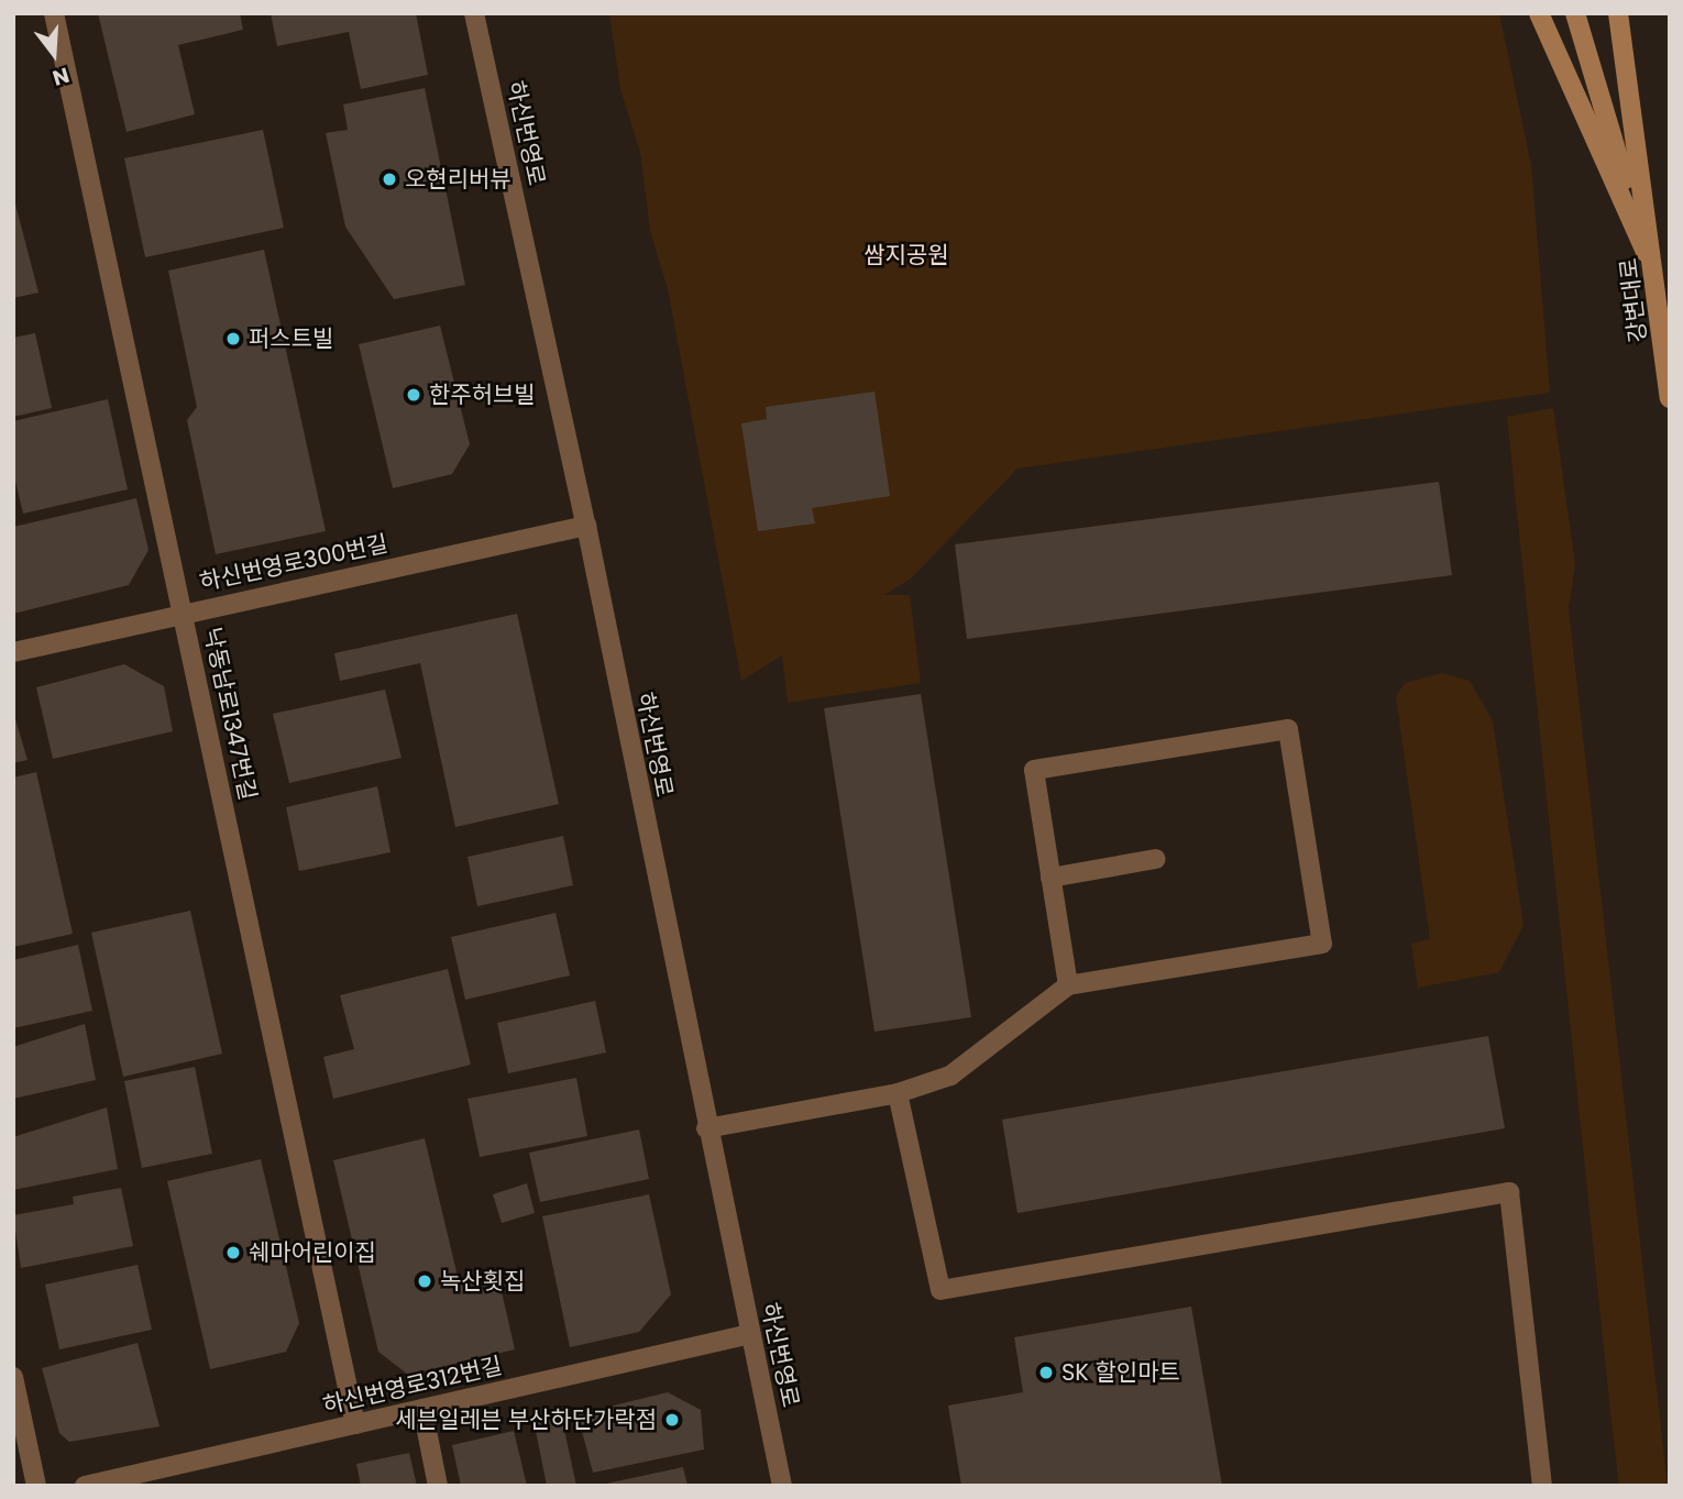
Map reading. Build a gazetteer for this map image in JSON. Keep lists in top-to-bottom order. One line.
{"streets":{"main road":["강변대로"],"street":["하신번영로","하신번영로300번길","낙동남로1347번길","하신번영로312번길"]},"crossings":[["하신번영로","하신번영로300번길"],["하신번영로","하신번영로312번길"],["하신번영로300번길","낙동남로1347번길"],["낙동남로1347번길","하신번영로312번길"]],"parks":["쌈지공원"],"places":["오현리버뷰","퍼스트빌","한주허브빌","쉐마어린이집","녹산횟집","SK 할인마트","세븐일레븐 부산하단가락점"],"north":"bottom"}
